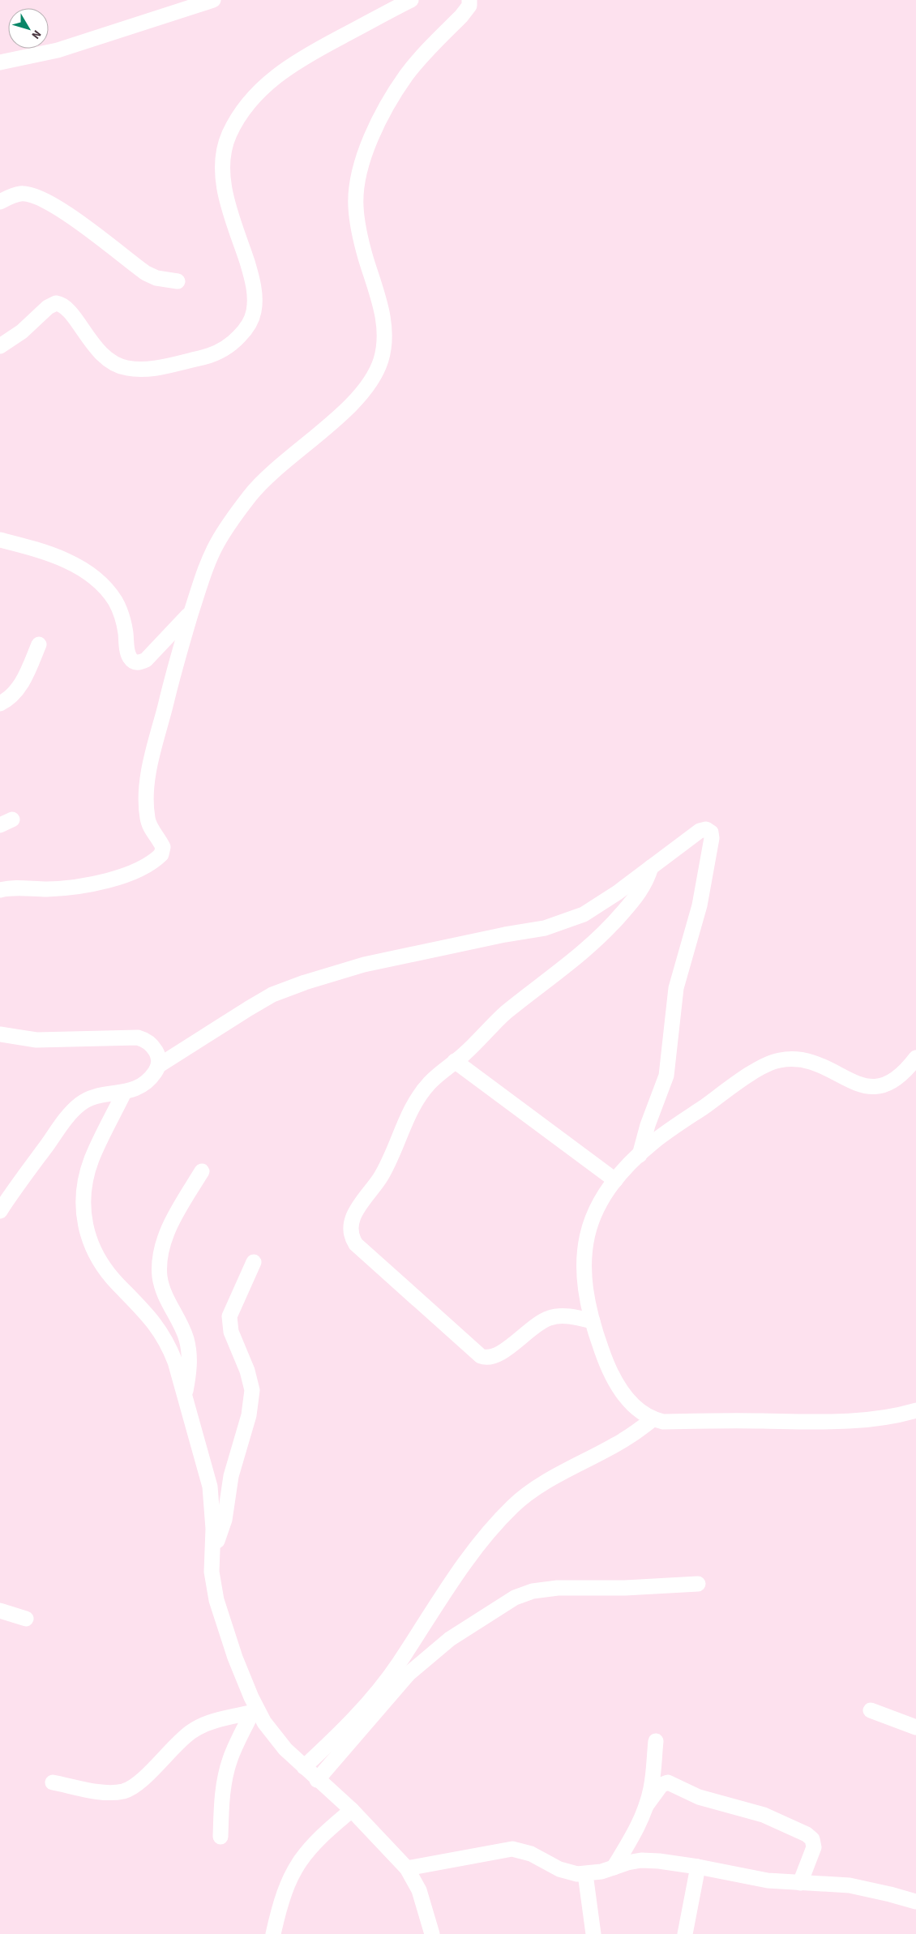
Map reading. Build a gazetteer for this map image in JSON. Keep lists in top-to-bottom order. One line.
{"north":"bottom right"}
